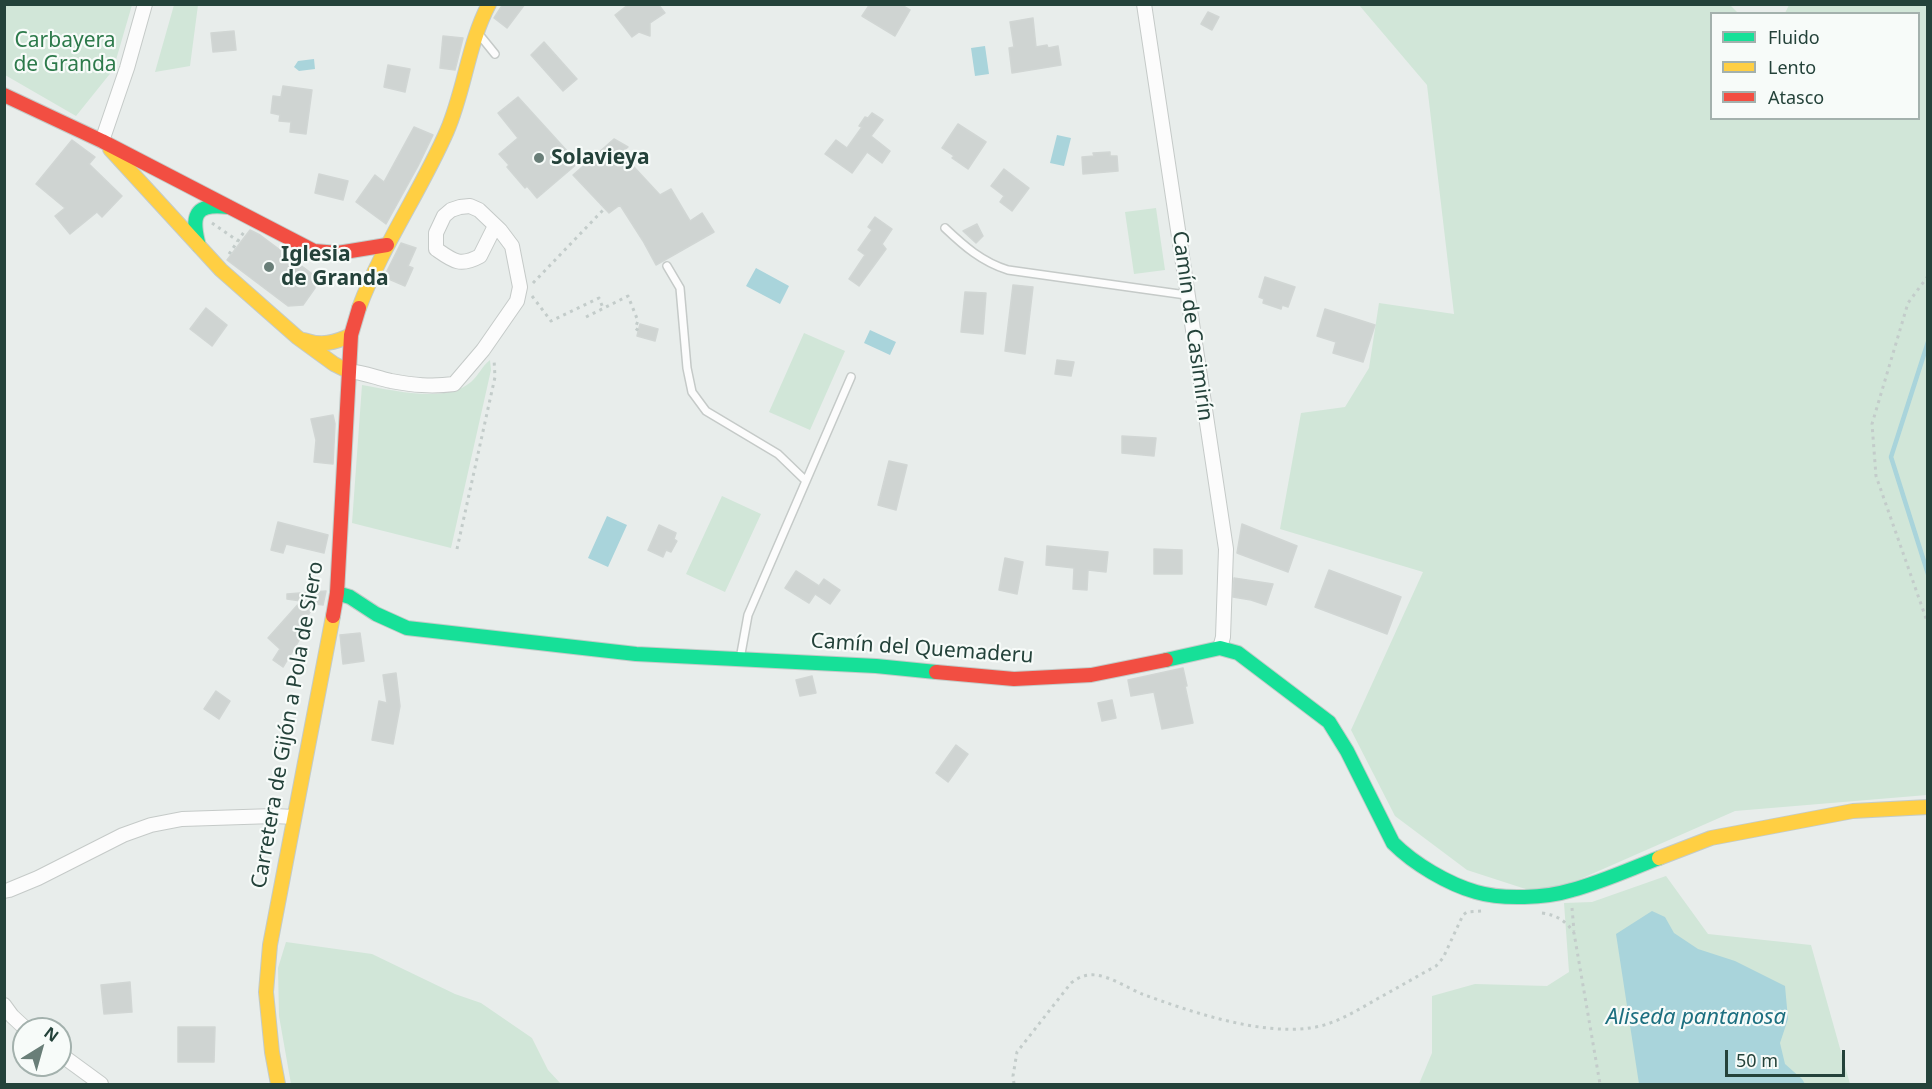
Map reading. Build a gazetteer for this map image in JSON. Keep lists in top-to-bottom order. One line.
{"streets":{"street":["Camín de Casimirín","Camín del Quemaderu","Carretera de Gijón a Pola de Siero"]},"crossings":[["Camín de Casimirín","Camín del Quemaderu"],["Camín del Quemaderu","Carretera de Gijón a Pola de Siero"]],"water":["Aliseda pantanosa"],"parks":["Carbayera de Granda"],"places":["Solavieya","Iglesia de Granda"],"legend":["Fluido","Lento","Atasco"],"scale_bar":"50 m","north":"top right"}
